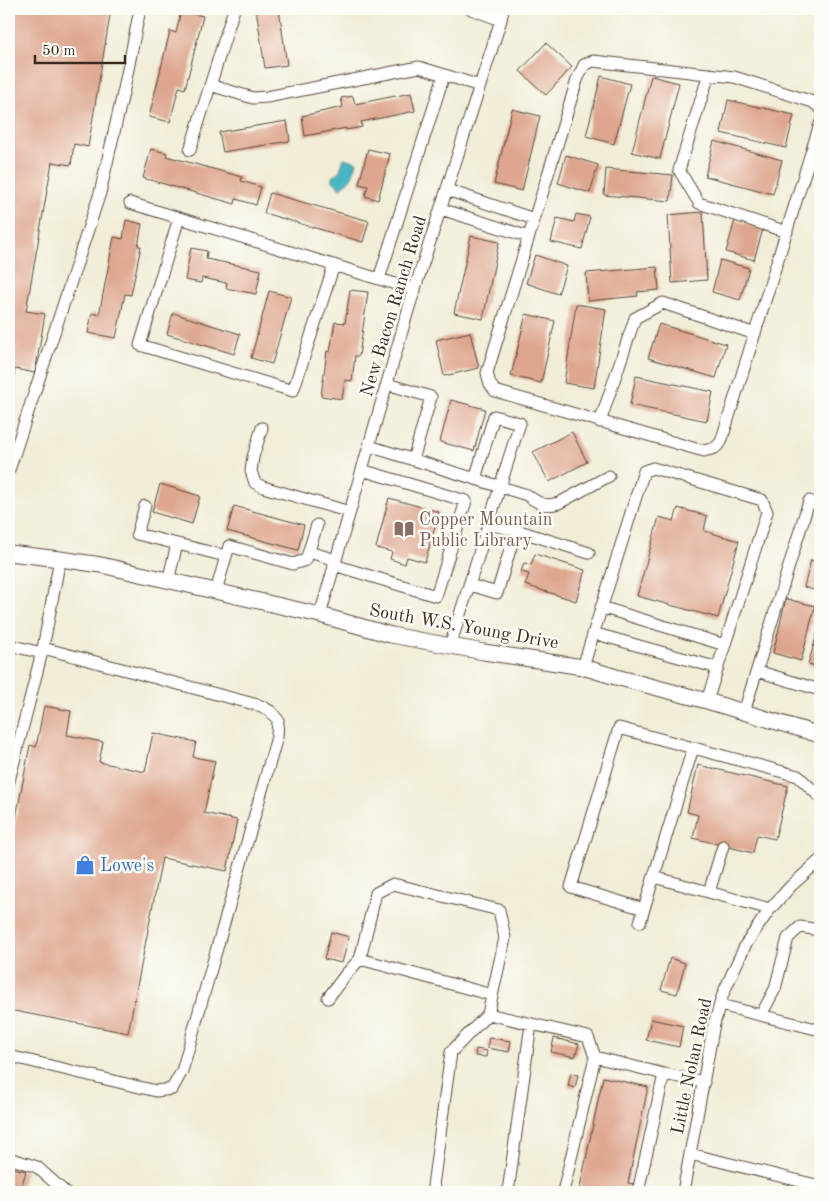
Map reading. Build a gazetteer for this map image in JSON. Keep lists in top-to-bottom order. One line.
{"streets":{"main road":["South W.S. Young Drive"],"street":["New Bacon Ranch Road","Little Nolan Road"]},"crossings":[["New Bacon Ranch Road","South W.S. Young Drive"]],"places":{"library":["Copper Mountain Public Library"],"shop":["Lowe's"]},"scale_bar":"50 m"}
